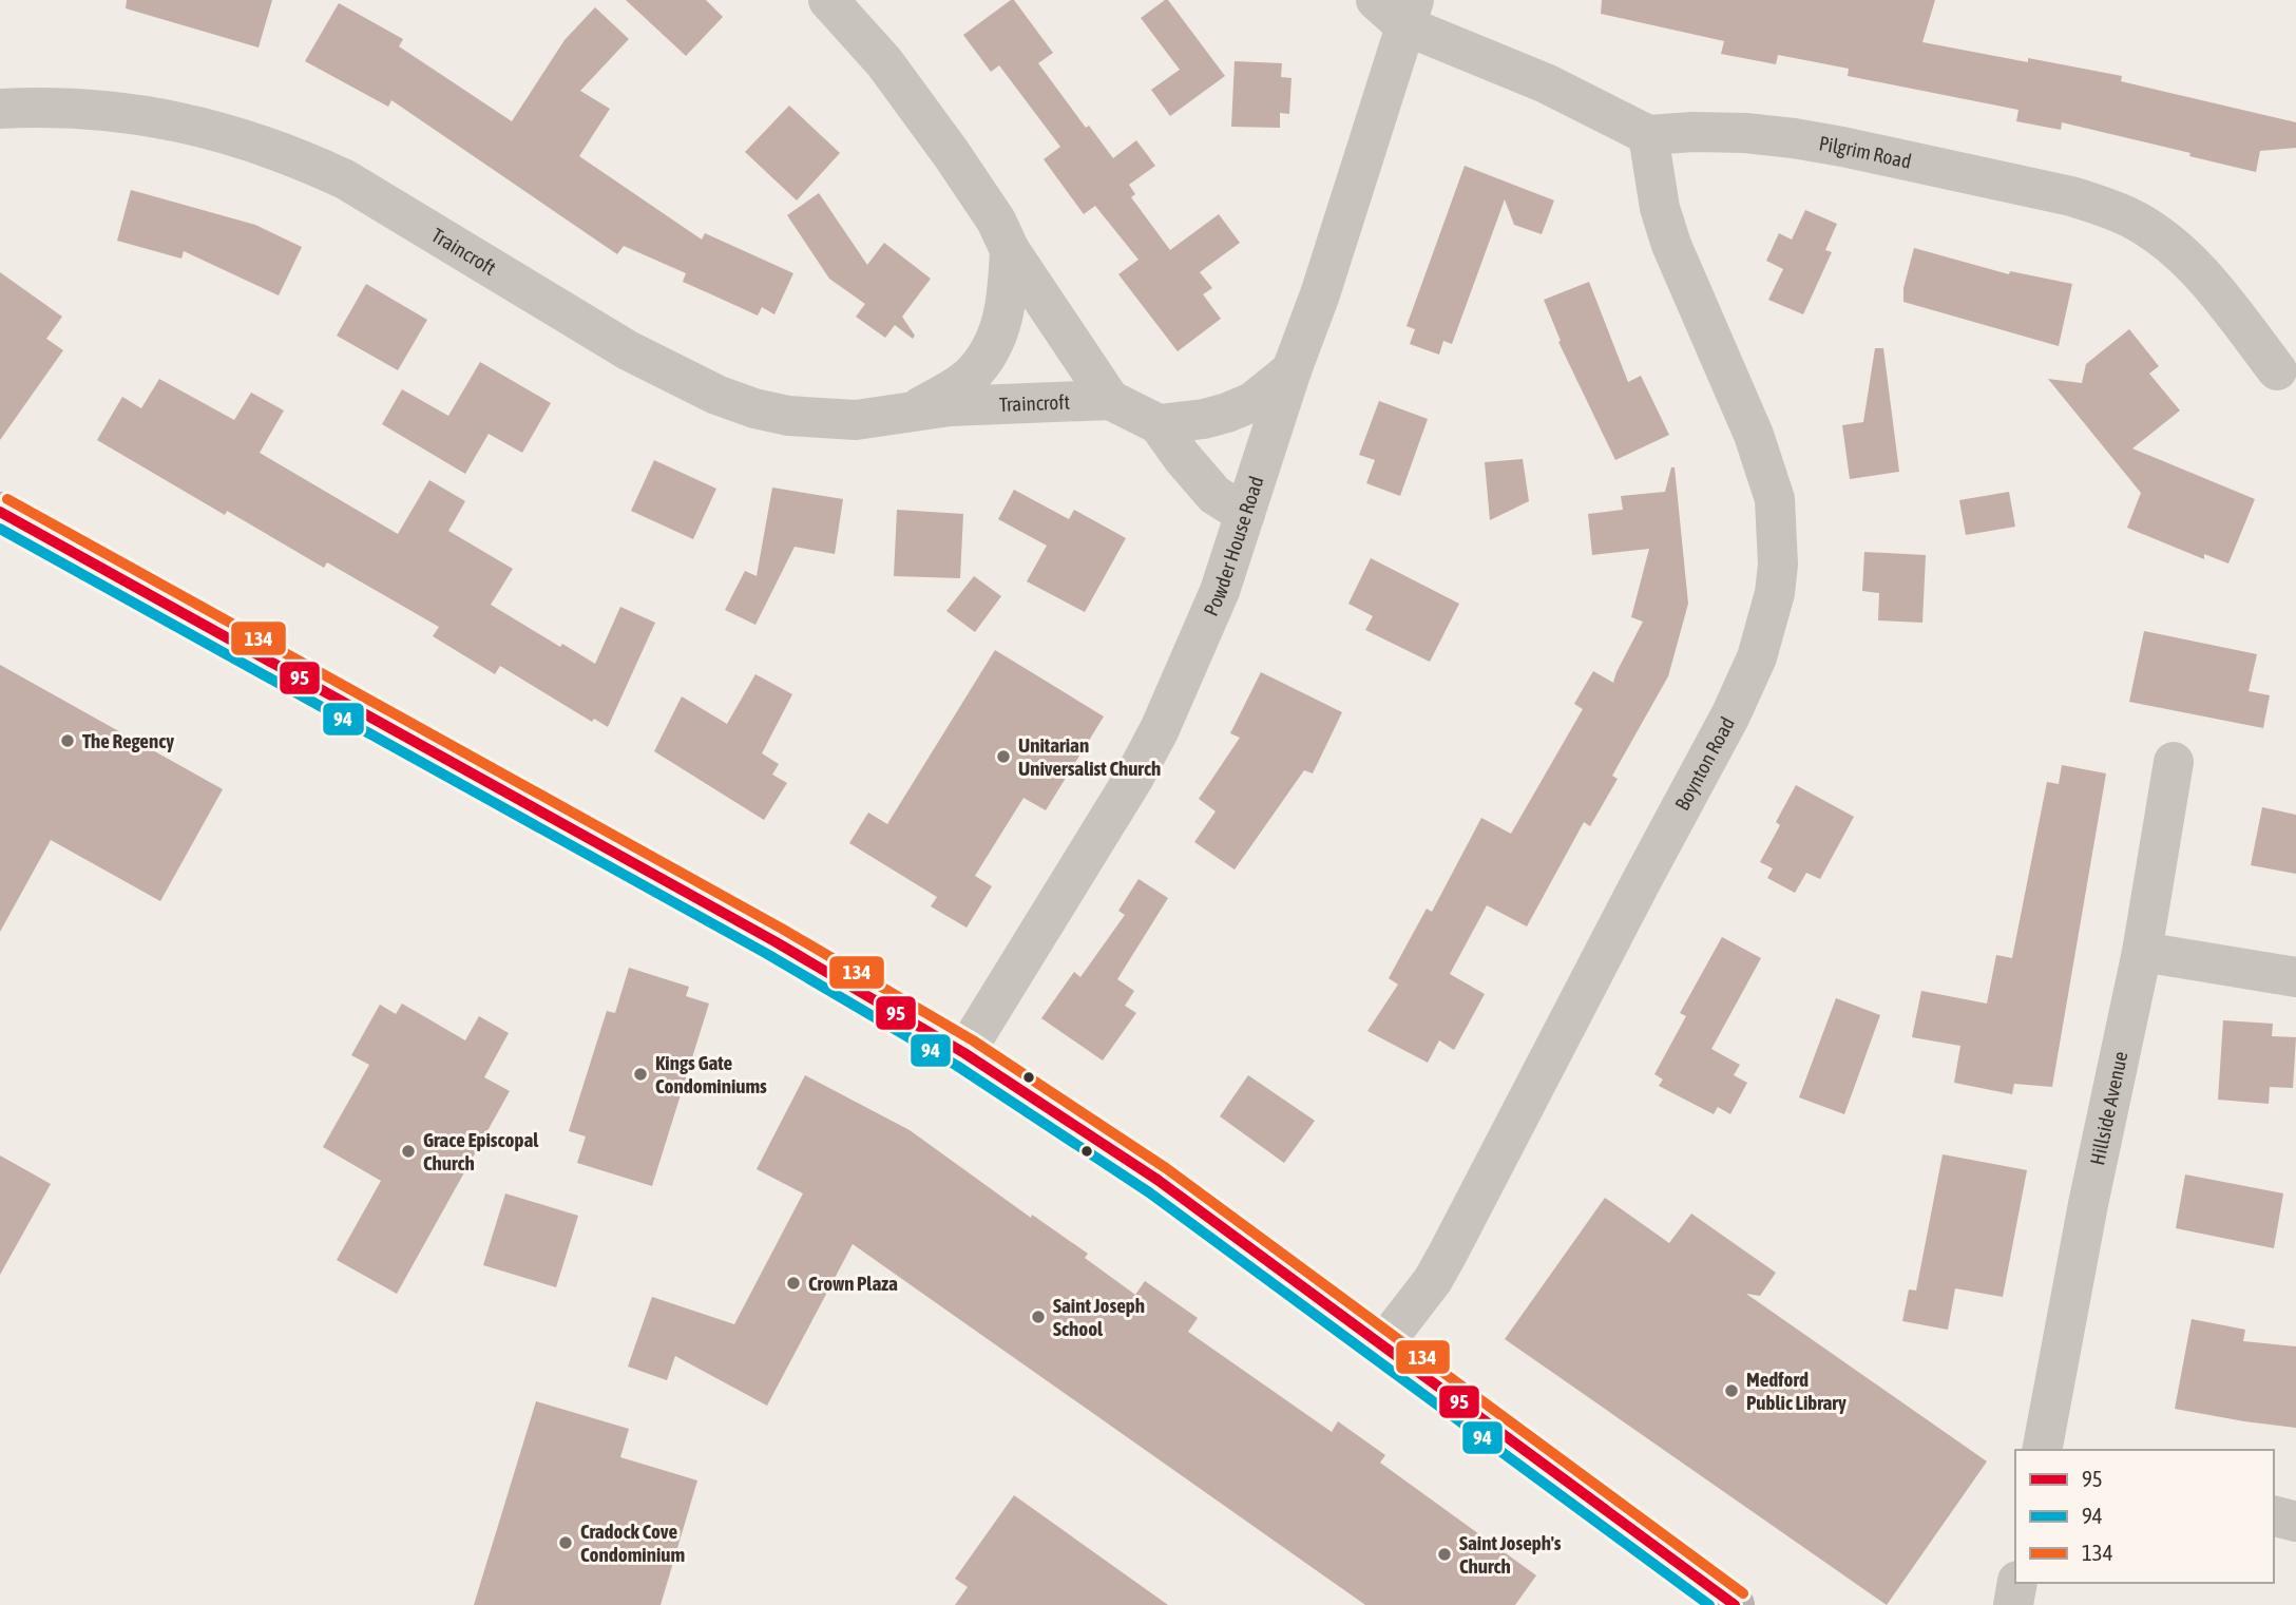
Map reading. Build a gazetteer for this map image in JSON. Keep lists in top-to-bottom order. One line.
{"streets":{"street":["Pilgrim Road","Traincroft","Powder House Road","Boynton Road","Hillside Avenue"]},"crossings":[["Pilgrim Road","Boynton Road"],["Traincroft","Powder House Road"]],"places":["The Regency","Unitarian Universalist Church","Kings Gate Condominiums","Grace Episcopal Church","Crown Plaza","Saint Joseph School","Medford Public Library","Cradock Cove Condominium","Saint Joseph's Church"],"lines":["transit line 134","transit line 95","transit line 94"],"legend":["95","94","134"]}
